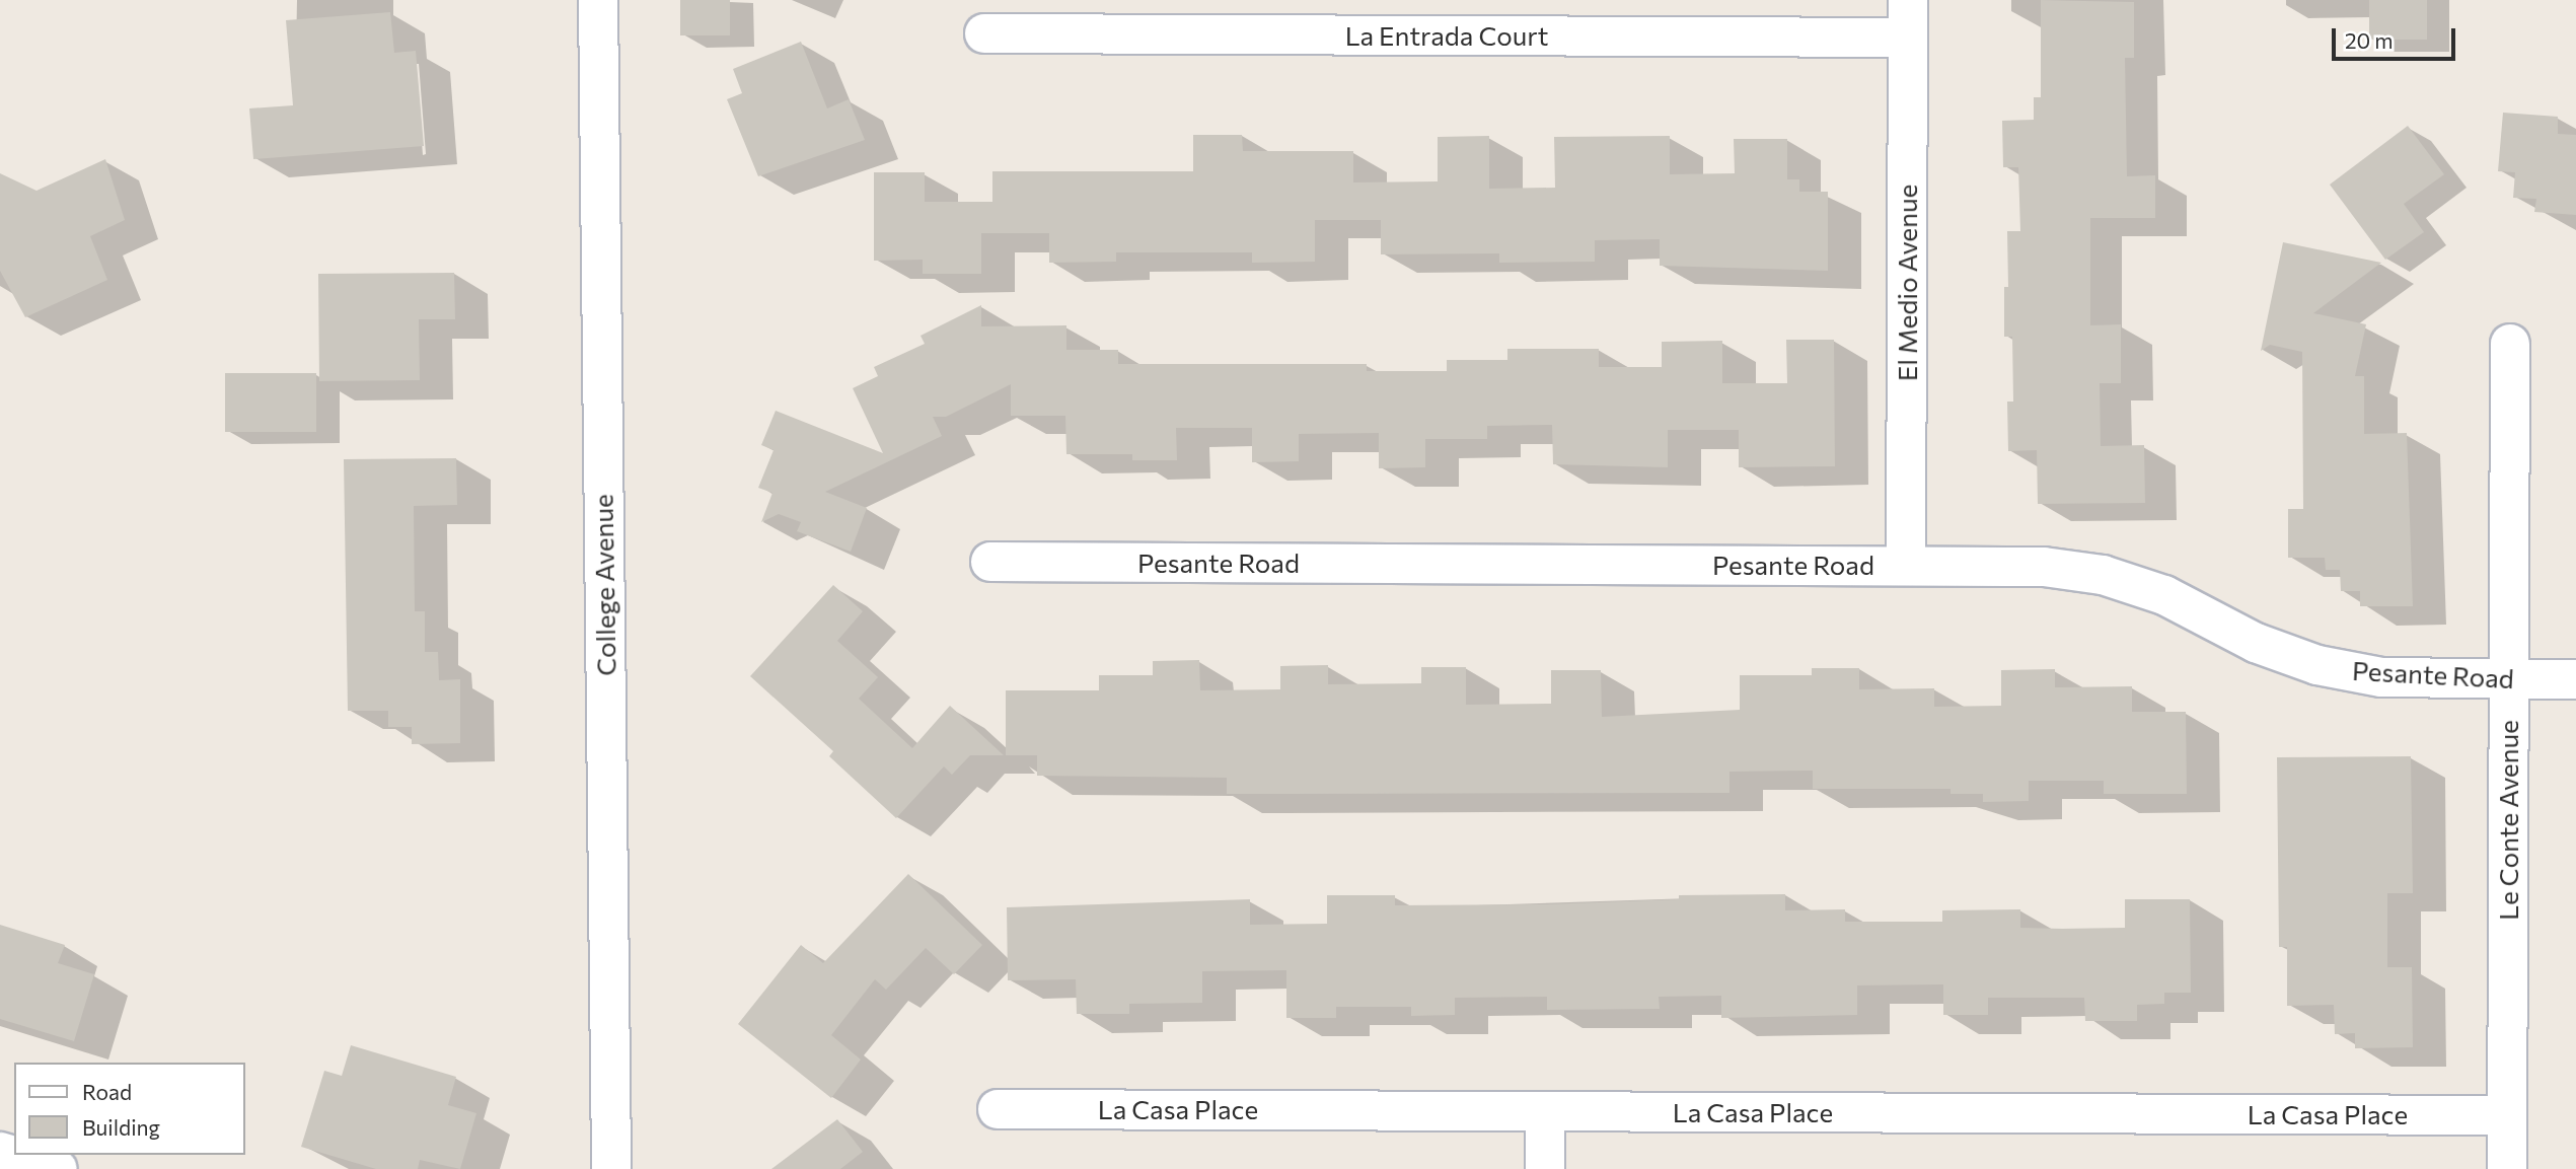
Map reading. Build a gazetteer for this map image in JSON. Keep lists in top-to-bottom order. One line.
{"streets":{"street":["La Entrada Court","El Medio Avenue","Pesante Road","College Avenue","Le Conte Avenue","La Casa Place"]},"crossings":[["La Entrada Court","El Medio Avenue"],["El Medio Avenue","Pesante Road"],["Pesante Road","Le Conte Avenue"],["Le Conte Avenue","La Casa Place"]],"legend":["Road","Building"],"scale_bar":"20 m"}
